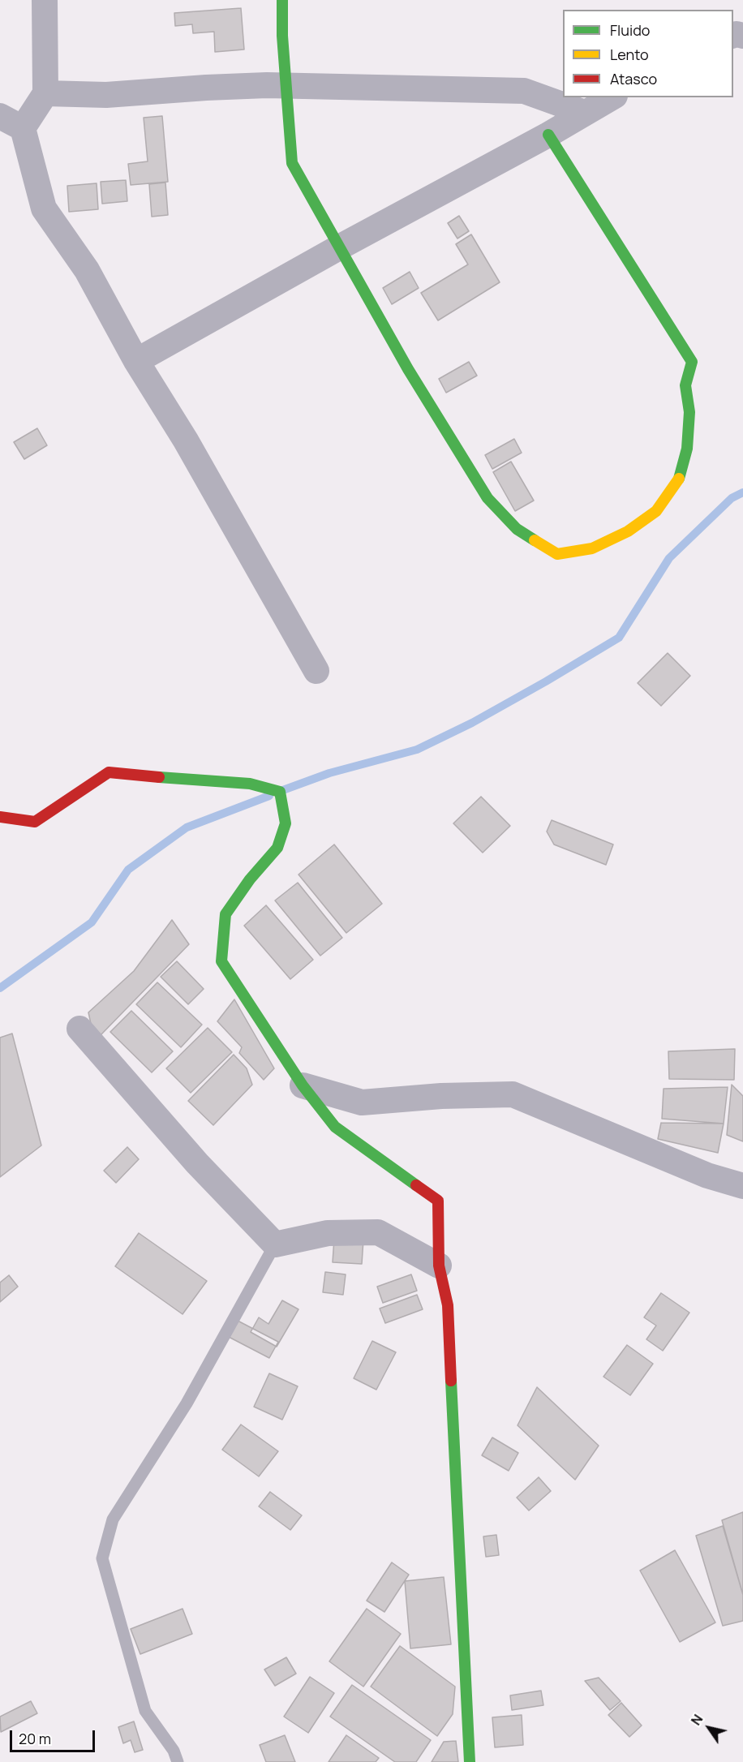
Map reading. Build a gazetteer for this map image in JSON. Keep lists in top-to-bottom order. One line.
{"legend":["Fluido","Lento","Atasco"],"scale_bar":"20 m","north":"top left"}
